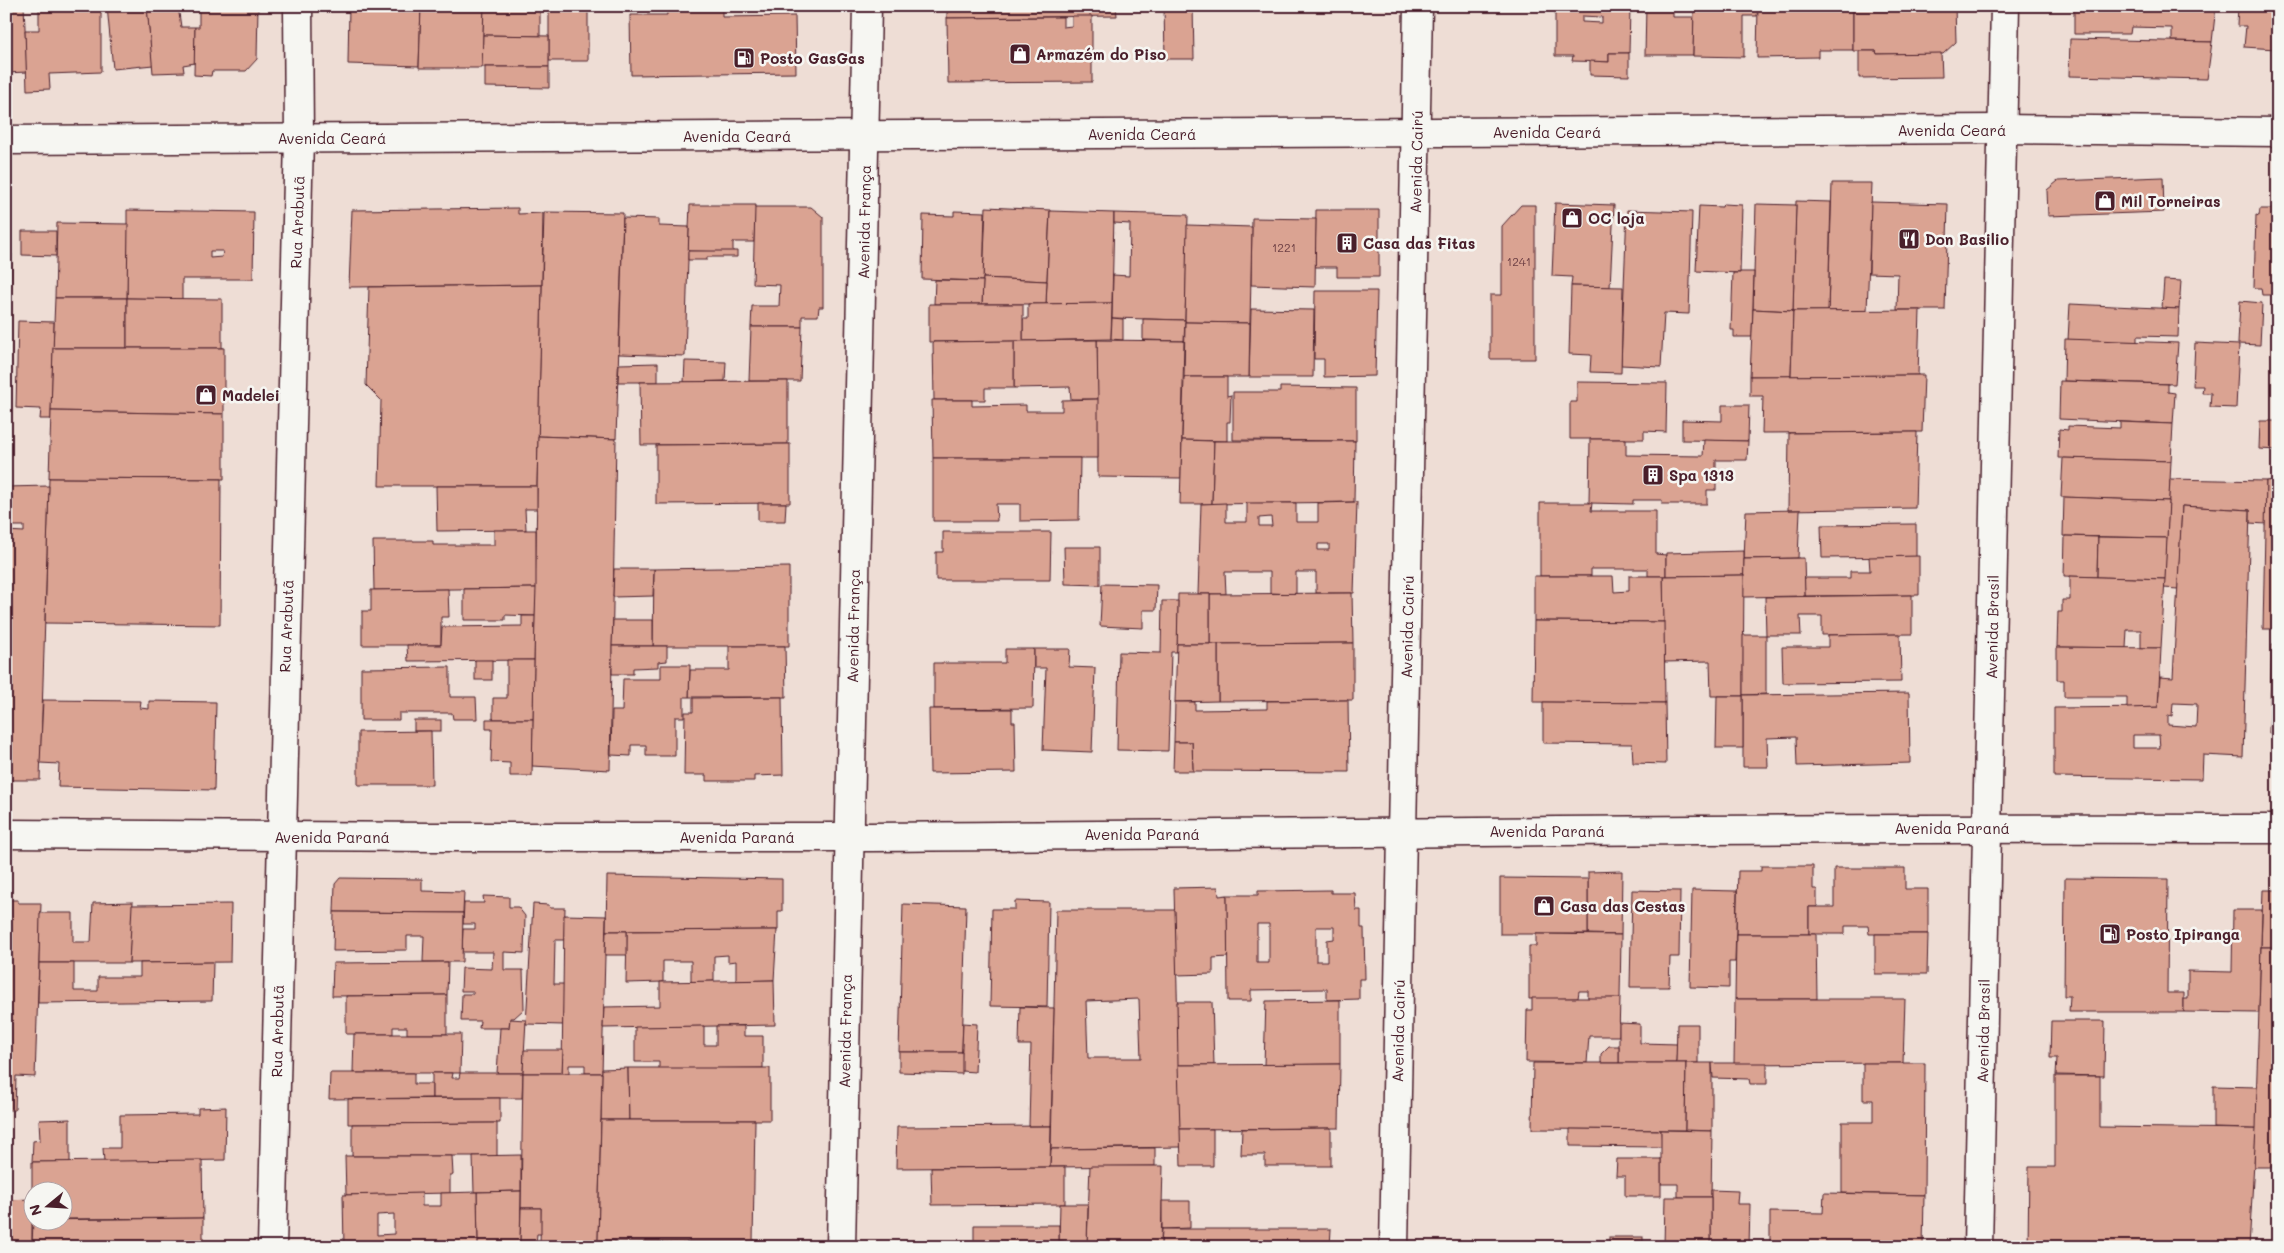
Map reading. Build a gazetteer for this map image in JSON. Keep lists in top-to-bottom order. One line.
{"streets":{"street":["Avenida Ceará","Avenida Cairú","Rua Arabutã","Avenida França","Avenida Brasil","Avenida Paraná"]},"crossings":[["Avenida Ceará","Avenida Cairú"],["Avenida Ceará","Rua Arabutã"],["Avenida Ceará","Avenida França"],["Avenida Ceará","Avenida Brasil"],["Avenida Cairú","Avenida Paraná"],["Rua Arabutã","Avenida Paraná"],["Avenida França","Avenida Paraná"],["Avenida Brasil","Avenida Paraná"]],"places":{"shop":["Armazém do Piso","Mil Torneiras","OC loja","Madelei","Casa das Cestas"],"fuel station":["Posto GasGas","Posto Ipiranga"],"restaurant":["Don Basilio"],"building":["Casa das Fitas","Spa 1313"]},"house_numbers":["1221","1241"],"north":"left"}
